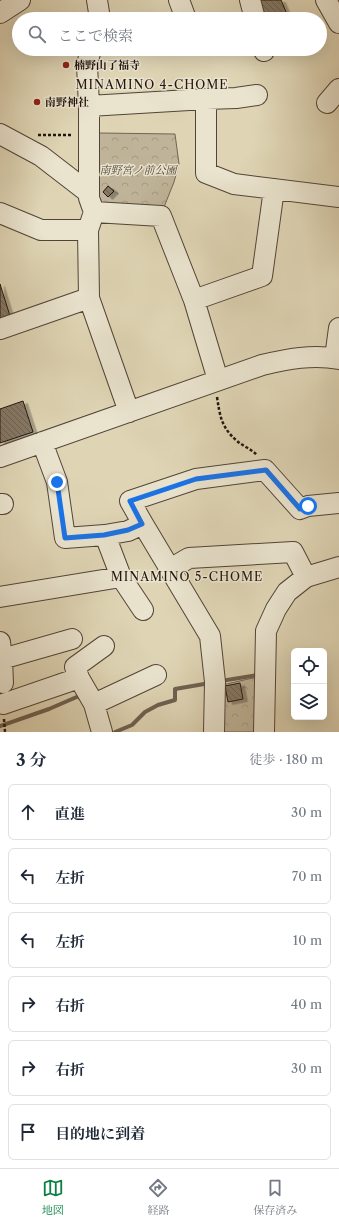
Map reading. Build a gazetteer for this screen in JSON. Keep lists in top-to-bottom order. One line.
{"districts":["MINAMINO 4-CHOME","MINAMINO 5-CHOME"],"parks":["南野宮ノ前公園"],"places":["楠野山了福寺","南野神社"],"page":{"search":"ここで検索","heading":["3 分","徒歩 · 180 m"],"list":[["直進","30 m"],["左折","70 m"],["左折","10 m"],["右折","40 m"],["右折","30 m"],"目的地に到着"],"nav":["地図","経路","保存済み"]}}
